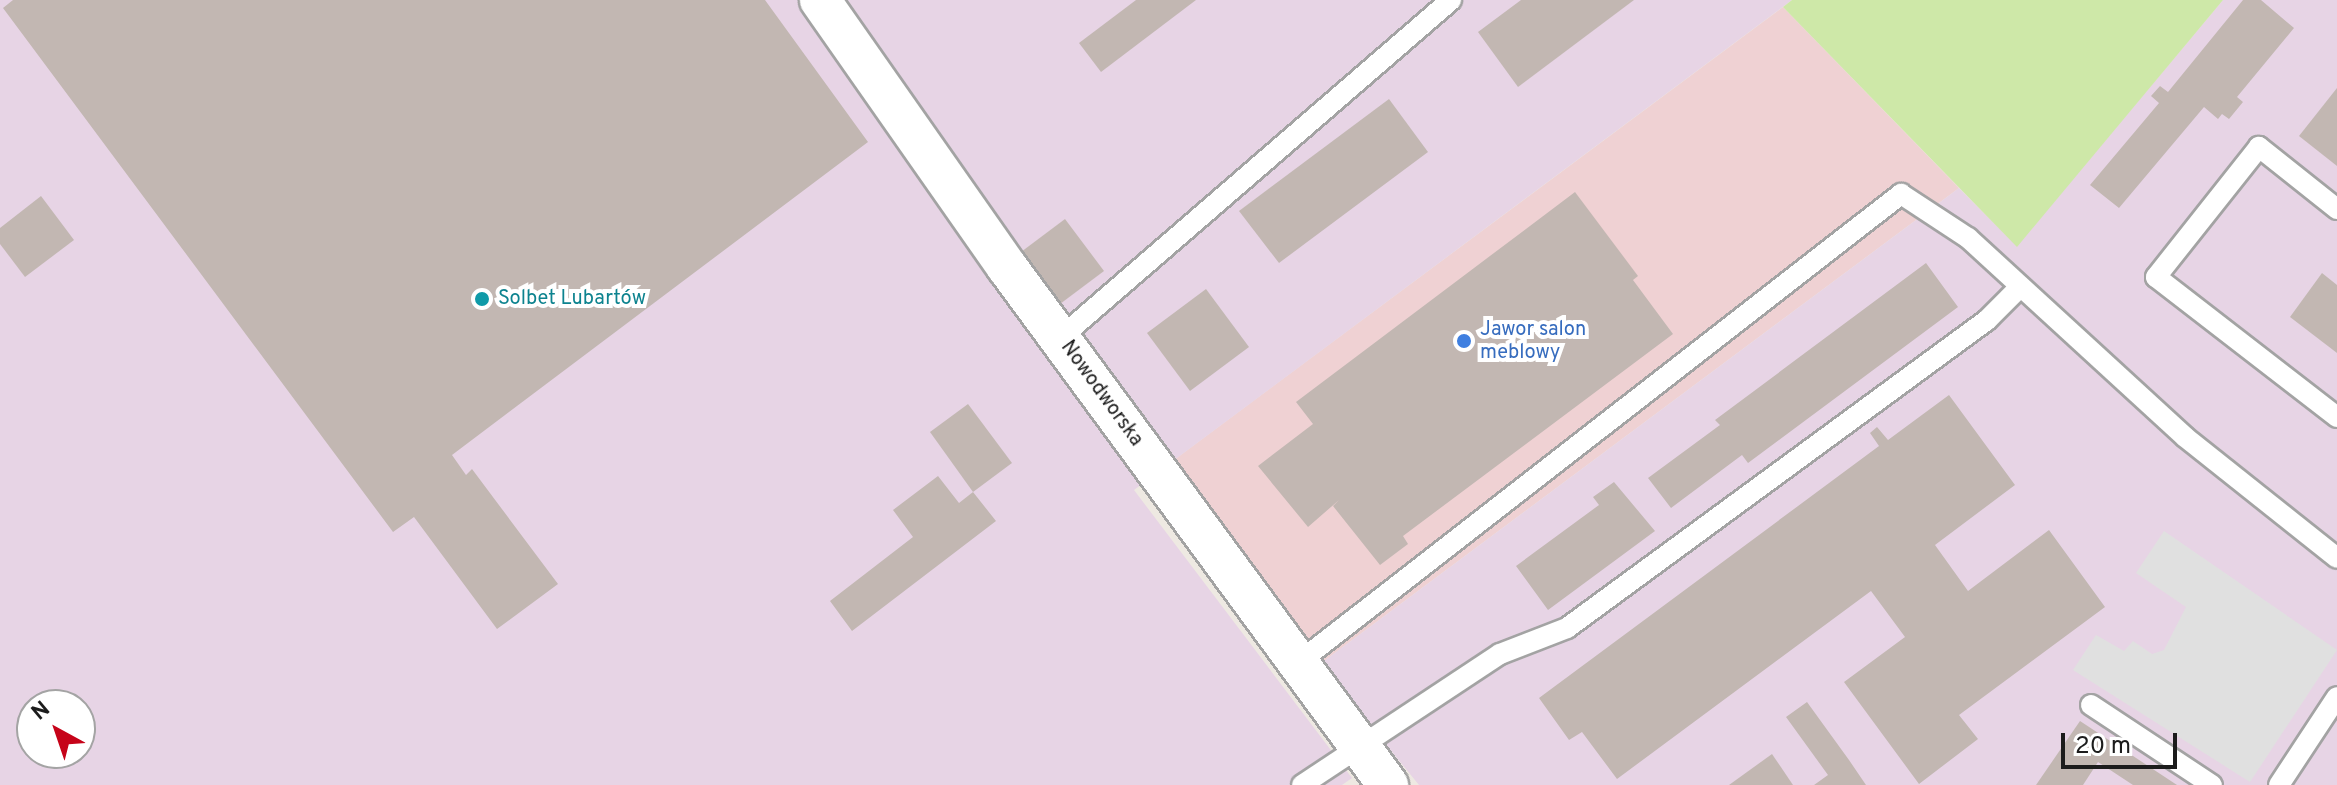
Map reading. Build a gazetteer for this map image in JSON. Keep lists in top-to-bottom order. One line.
{"streets":{"street":["Nowodworska"]},"places":["Solbet Lubartów","Jawor salon meblowy"],"scale_bar":"20 m","north":"top left"}
